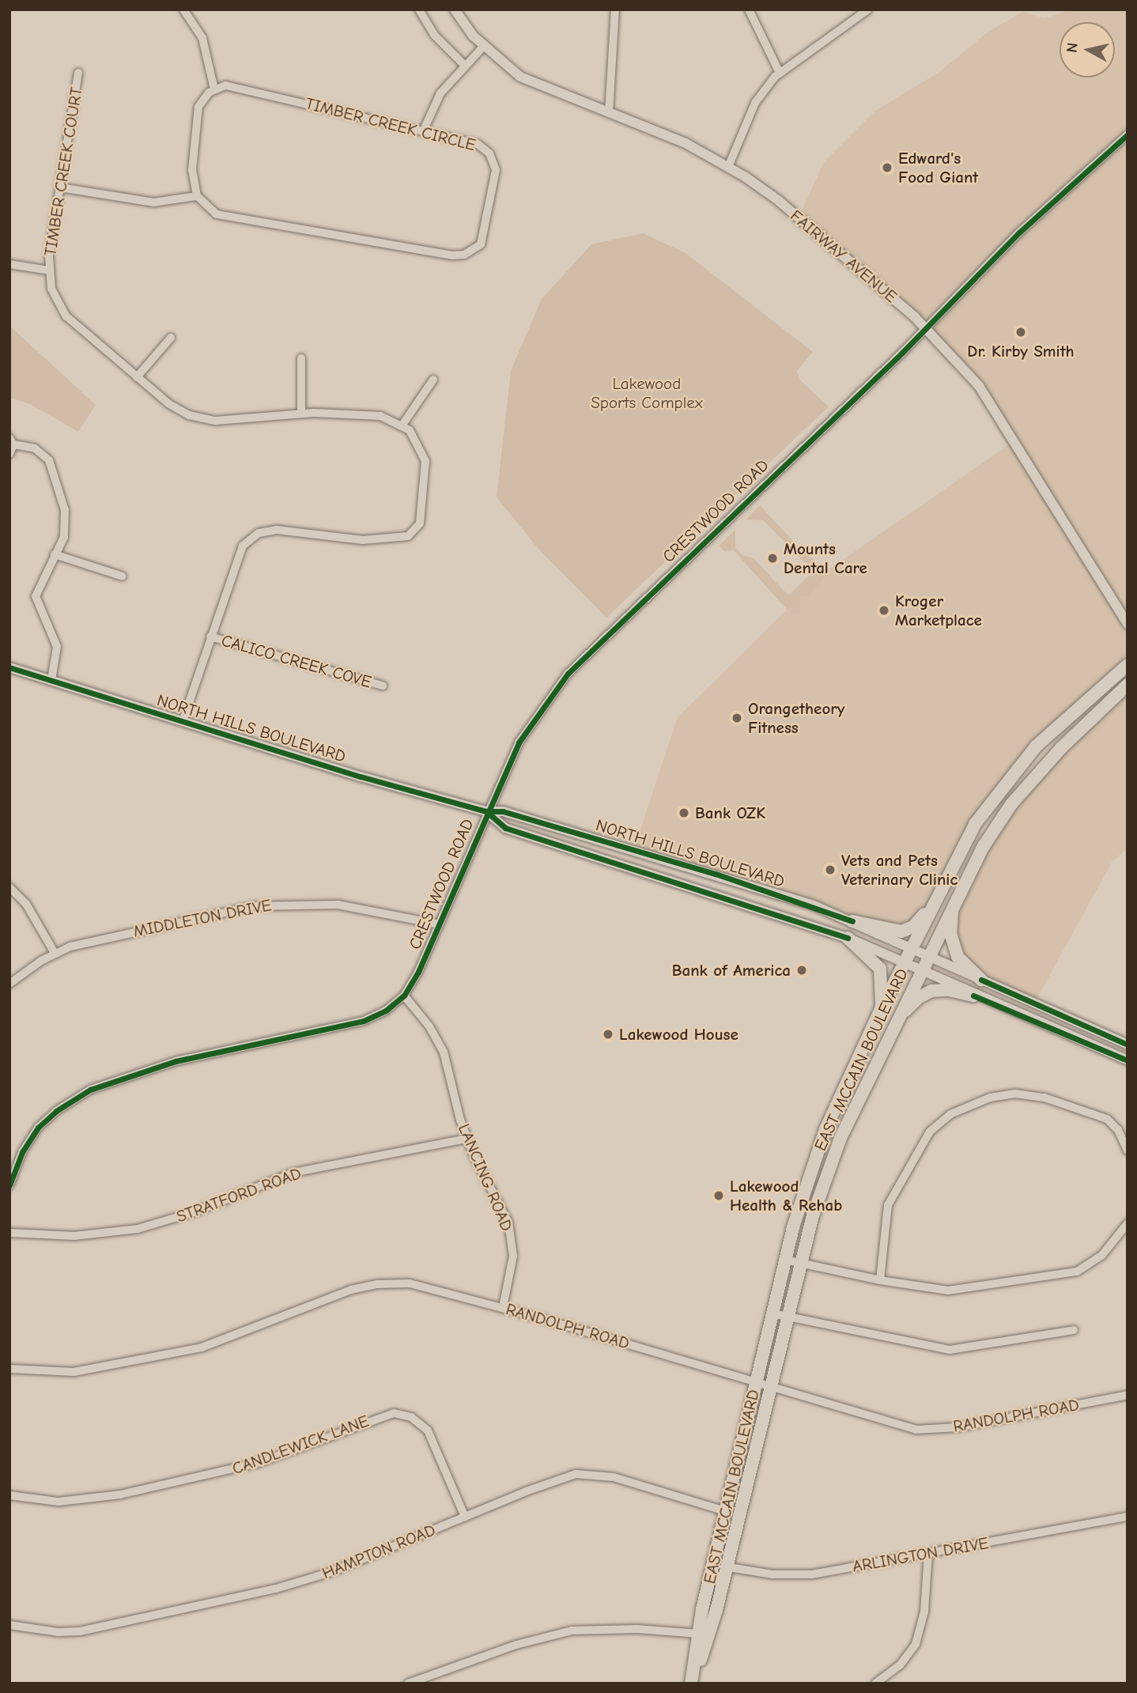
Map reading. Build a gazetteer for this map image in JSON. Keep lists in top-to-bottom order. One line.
{"streets":{"main road":["EAST MCCAIN BOULEVARD"],"street":["TIMBER CREEK CIRCLE","TIMBER CREEK COURT","FAIRWAY AVENUE","CRESTWOOD ROAD","CALICO CREEK COVE","NORTH HILLS BOULEVARD","MIDDLETON DRIVE","LANCING ROAD","STRATFORD ROAD","RANDOLPH ROAD","CANDLEWICK LANE","HAMPTON ROAD","ARLINGTON DRIVE"]},"crossings":[["FAIRWAY AVENUE","CRESTWOOD ROAD"],["CRESTWOOD ROAD","NORTH HILLS BOULEVARD"],["CRESTWOOD ROAD","MIDDLETON DRIVE"],["CRESTWOOD ROAD","LANCING ROAD"],["NORTH HILLS BOULEVARD","EAST MCCAIN BOULEVARD"],["EAST MCCAIN BOULEVARD","RANDOLPH ROAD"],["EAST MCCAIN BOULEVARD","HAMPTON ROAD"],["EAST MCCAIN BOULEVARD","ARLINGTON DRIVE"],["LANCING ROAD","STRATFORD ROAD"],["LANCING ROAD","RANDOLPH ROAD"],["CANDLEWICK LANE","HAMPTON ROAD"]],"parks":["Lakewood Sports Complex"],"places":["Edward's Food Giant","Dr. Kirby Smith","Mounts Dental Care","Kroger Marketplace","Orangetheory Fitness","Bank OZK","Vets and Pets Veterinary Clinic","Bank of America","Lakewood House","Lakewood Health & Rehab"],"north":"left"}
